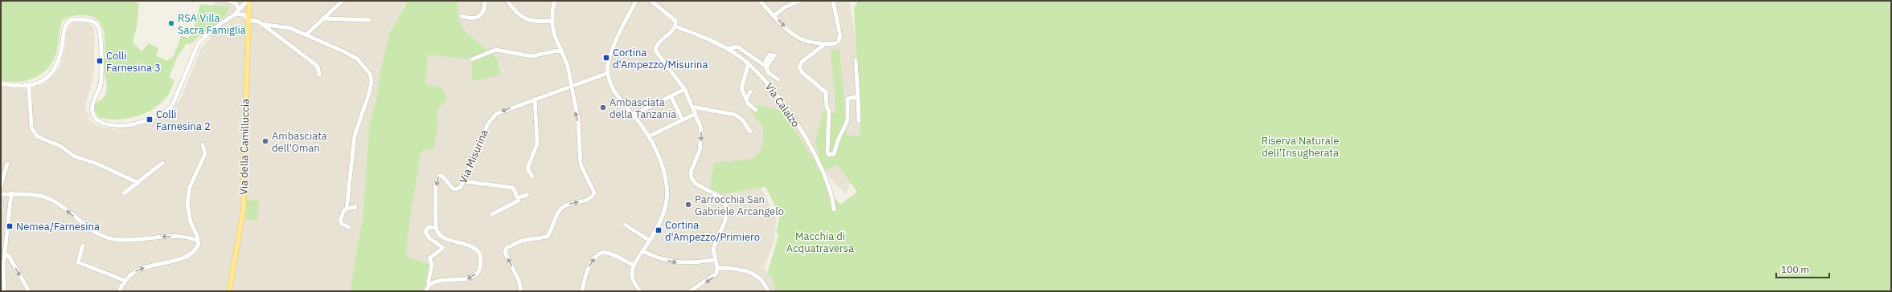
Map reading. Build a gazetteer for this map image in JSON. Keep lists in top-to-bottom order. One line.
{"streets":{"main road":["Via della Camilluccia"],"street":["Via Calalzo","Via Misurina"]},"parks":["Riserva Naturale dell'Insugherata","Macchia di Acquatraversa"],"places":{"other":["RSA Villa Sacra Famiglia","Ambasciata della Tanzania","Ambasciata dell'Oman","Parrocchia San Gabriele Arcangelo"],"transit":["Cortina d'Ampezzo/Misurina","Colli Farnesina 3","Colli Farnesina 2","Nemea/Farnesina","Cortina d'Ampezzo/Primiero"]},"scale_bar":"100 m"}
